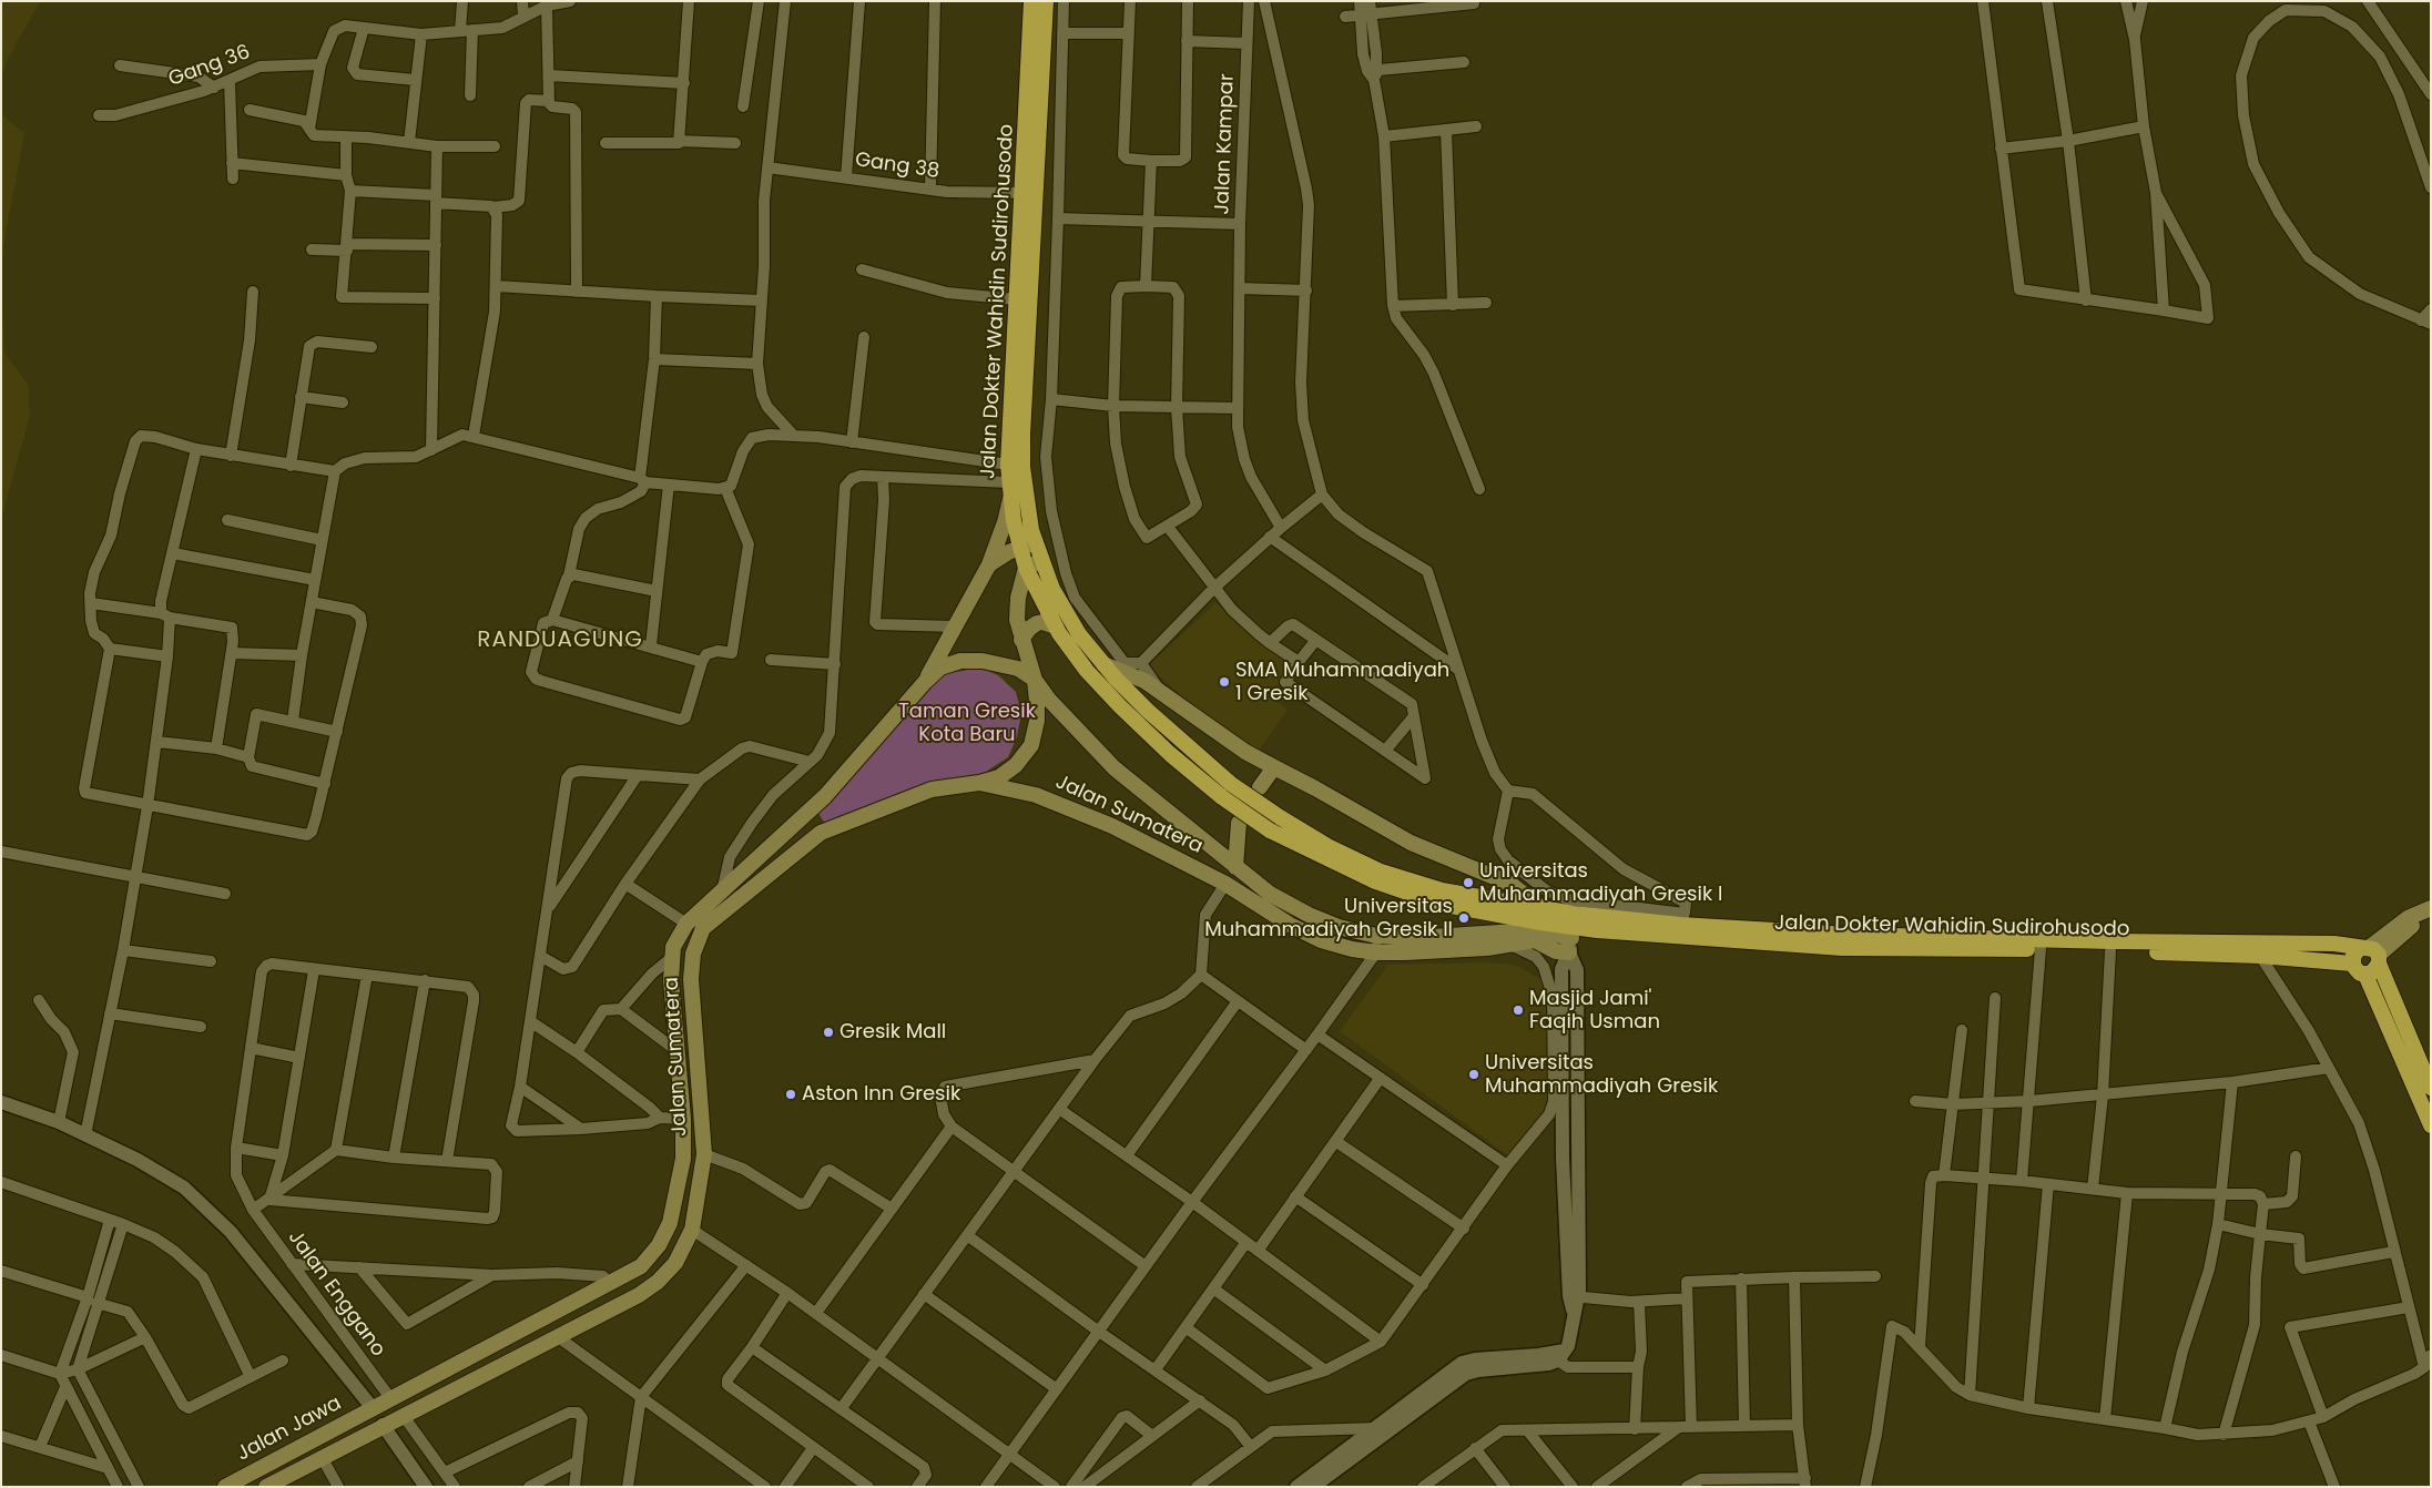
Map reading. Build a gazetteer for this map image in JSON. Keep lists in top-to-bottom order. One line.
{"streets":{"highway":["Jalan Dokter Wahidin Sudirohusodo"],"main road":["Jalan Sumatera","Jalan Jawa"],"street":["Gang 36","Jalan Kampar","Gang 38","Jalan Enggano"]},"crossings":[["Gang 38","Jalan Dokter Wahidin Sudirohusodo"],["Jalan Dokter Wahidin Sudirohusodo","Jalan Sumatera"],["Jalan Sumatera","Jalan Enggano"],["Jalan Sumatera","Jalan Jawa"]],"districts":["RANDUAGUNG"],"parks":["Taman Gresik Kota Baru"],"places":["SMA Muhammadiyah 1 Gresik","Universitas Muhammadiyah Gresik I","Universitas Muhammadiyah Gresik II","Masjid Jami' Faqih Usman","Gresik Mall","Universitas Muhammadiyah Gresik","Aston Inn Gresik"]}
